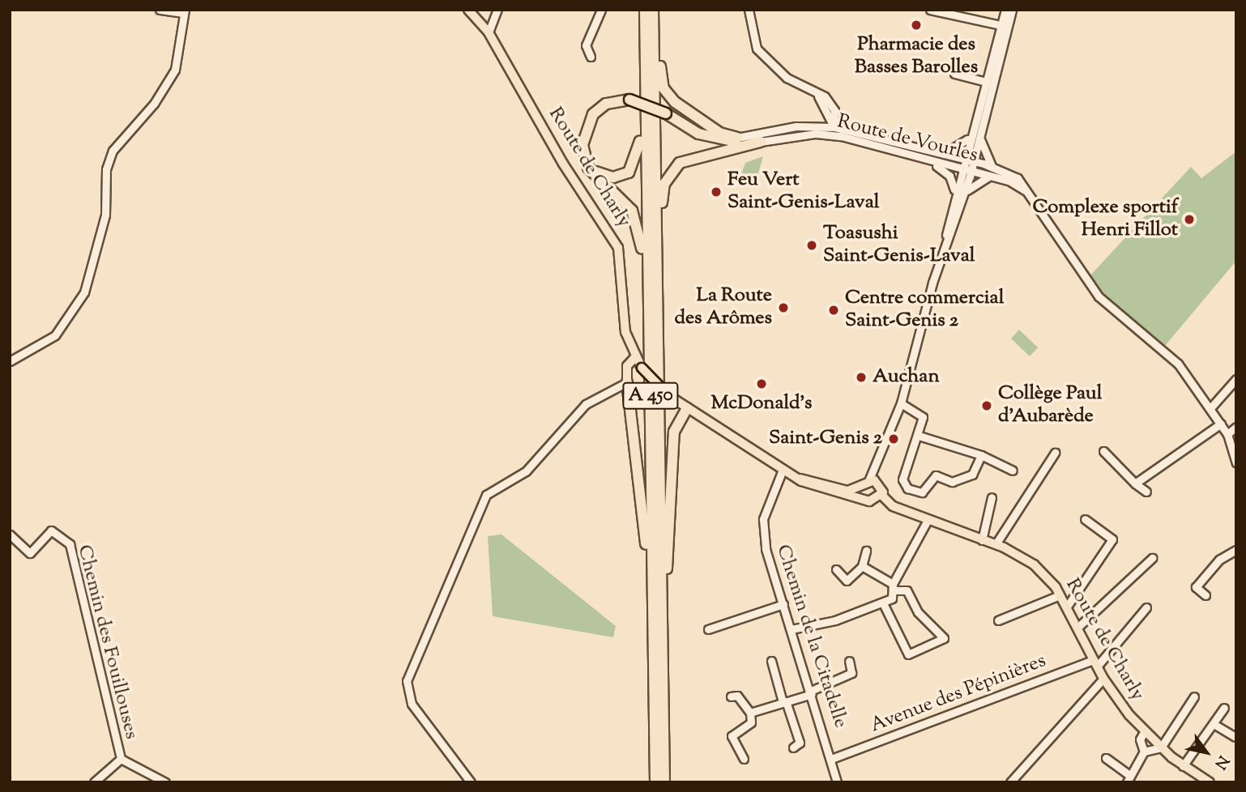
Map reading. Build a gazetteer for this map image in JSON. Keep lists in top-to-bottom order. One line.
{"streets":{"highway":["A 450"],"main road":["Route de Charly"],"street":["Route de Vourles","Chemin de la Citadelle","Chemin des Fouillouses","Avenue des Pépinières"]},"crossings":[["Route de Charly","Chemin de la Citadelle"],["Route de Charly","Avenue des Pépinières"],["Chemin de la Citadelle","Avenue des Pépinières"]],"places":["Pharmacie des Basses Barolles","Feu Vert Saint-Genis-Laval","Complexe sportif Henri Fillot","Toasushi Saint-Genis-Laval","La Route des Arômes","Centre commercial Saint-Genis 2","Auchan","McDonald's","Collège Paul d'Aubarède","Saint-Genis 2"],"north":"bottom right"}
